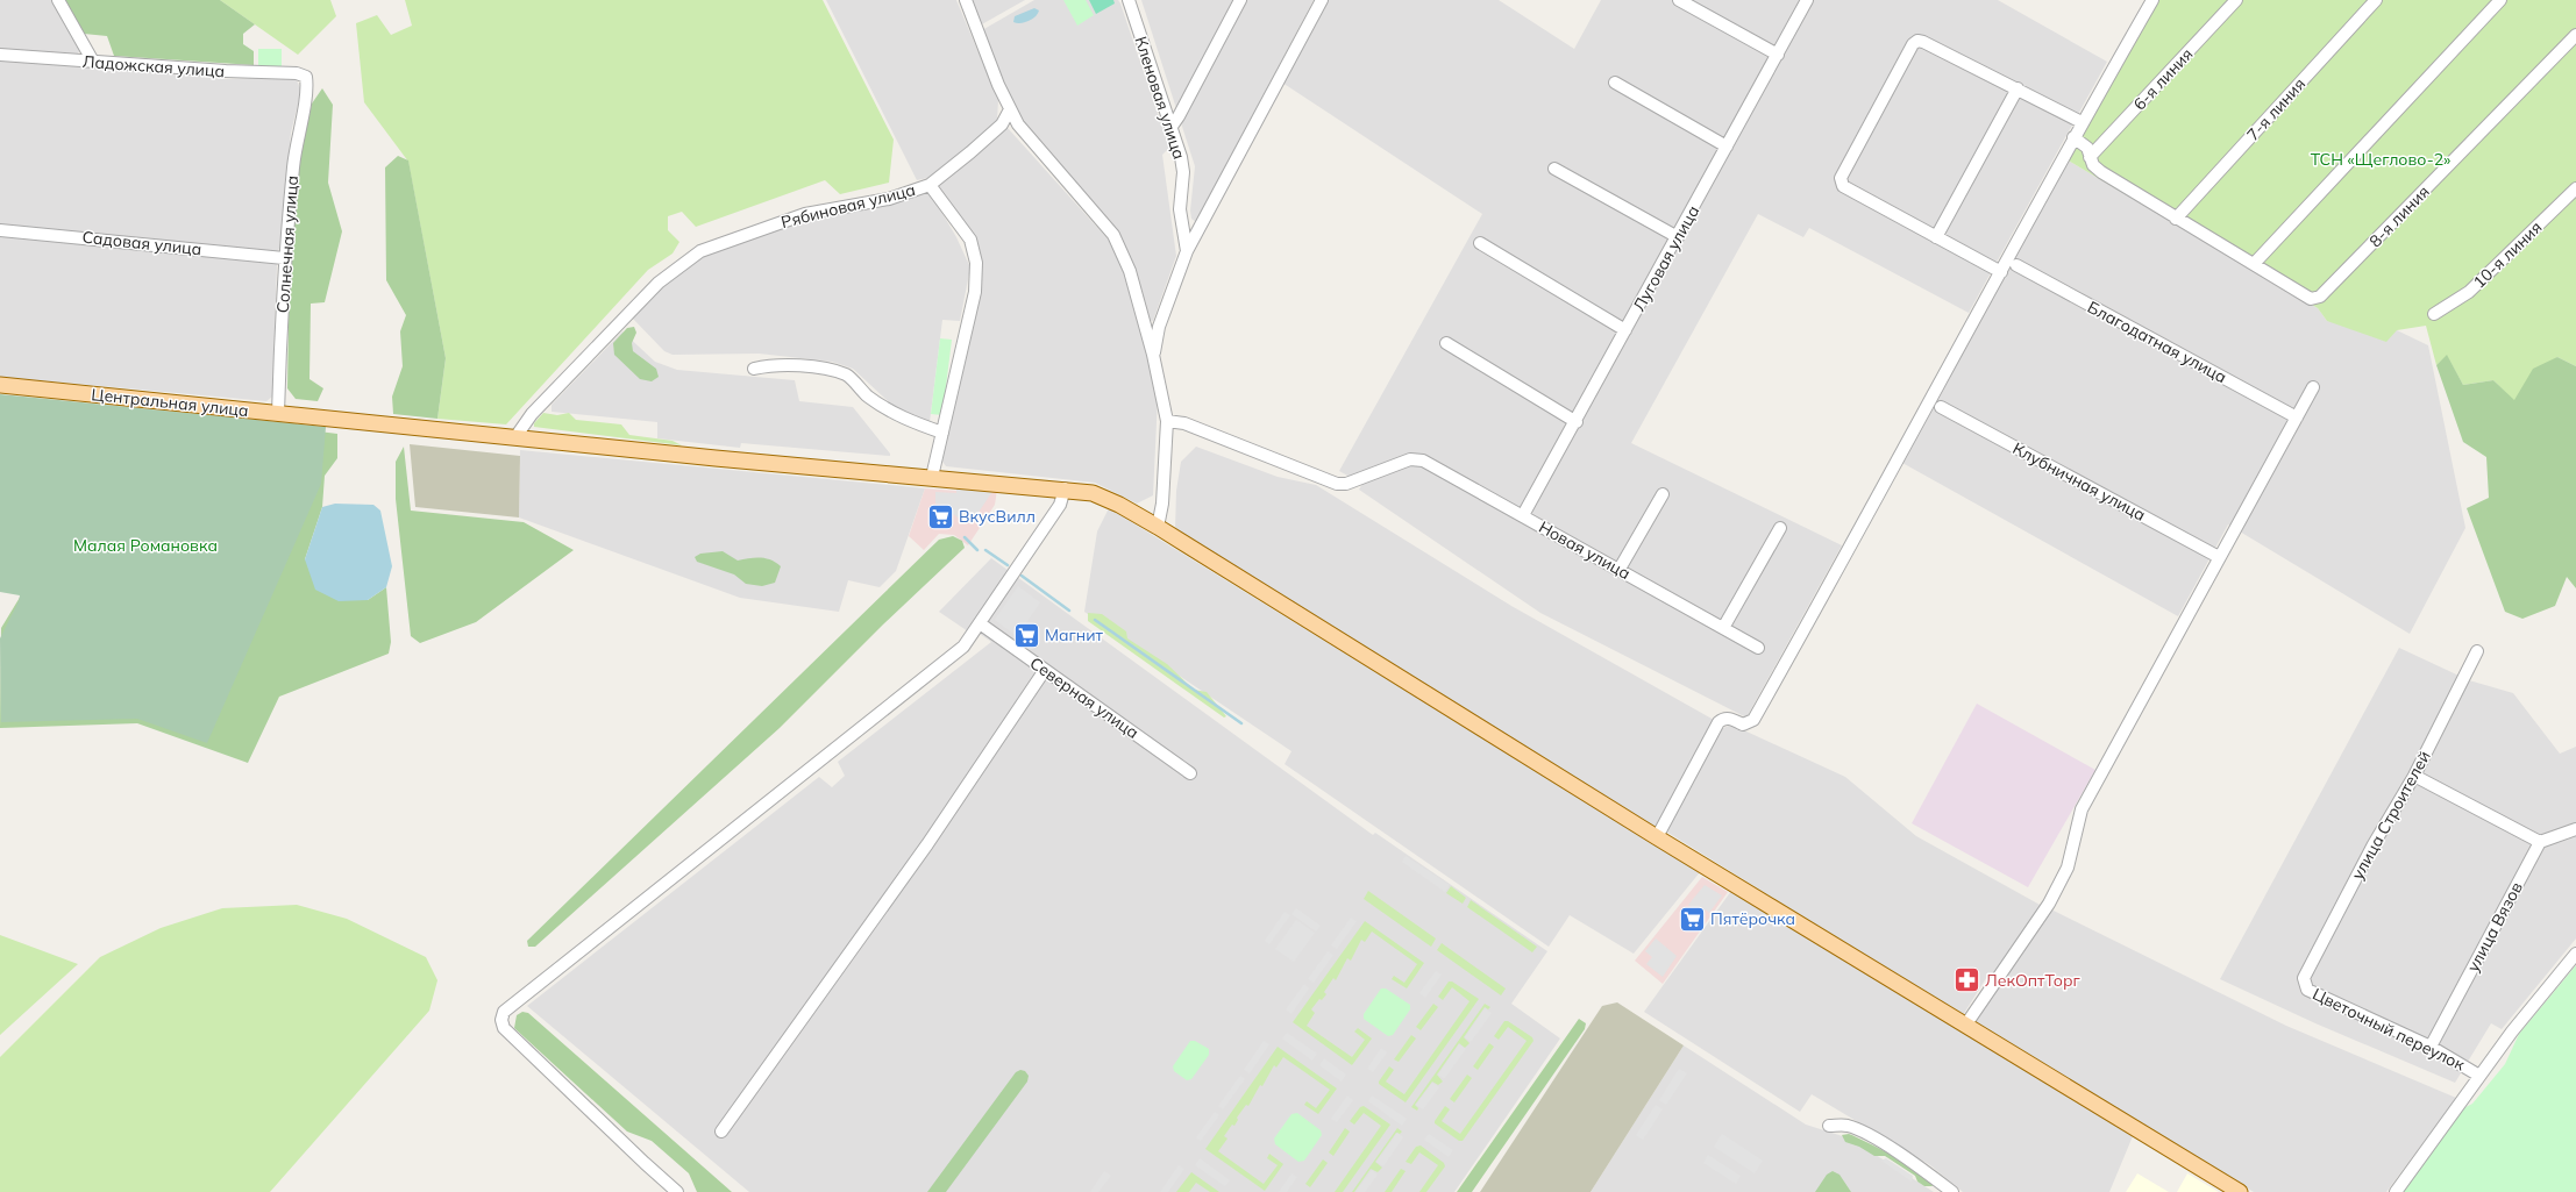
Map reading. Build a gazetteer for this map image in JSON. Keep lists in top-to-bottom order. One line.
{"streets":{"main road":["Центральная улица"],"street":["Ладожская улица","6-я линия","Кленовая улица","7-я линия","Рябиновая улица","8-я линия","Садовая улица","Солнечная улица","10-я линия","Луговая улица","Благодатная улица","Клубничная улица","Новая улица","Северная улица","улица Строителей","улица Вязов","Цветочный переулок"]},"crossings":[["Ладожская улица","Солнечная улица"],["Рябиновая улица","Центральная улица"],["Садовая улица","Солнечная улица"],["Солнечная улица","Центральная улица"],["Луговая улица","Новая улица"],["улица Строителей","Цветочный переулок"],["улица Вязов","Цветочный переулок"]],"parks":["ТСН «Щеглово-2»","Малая Романовка"],"places":{"supermarket":["ВкусВилл","Магнит","Пятёрочка"],"pharmacy":["ЛекОптТорг"]}}
